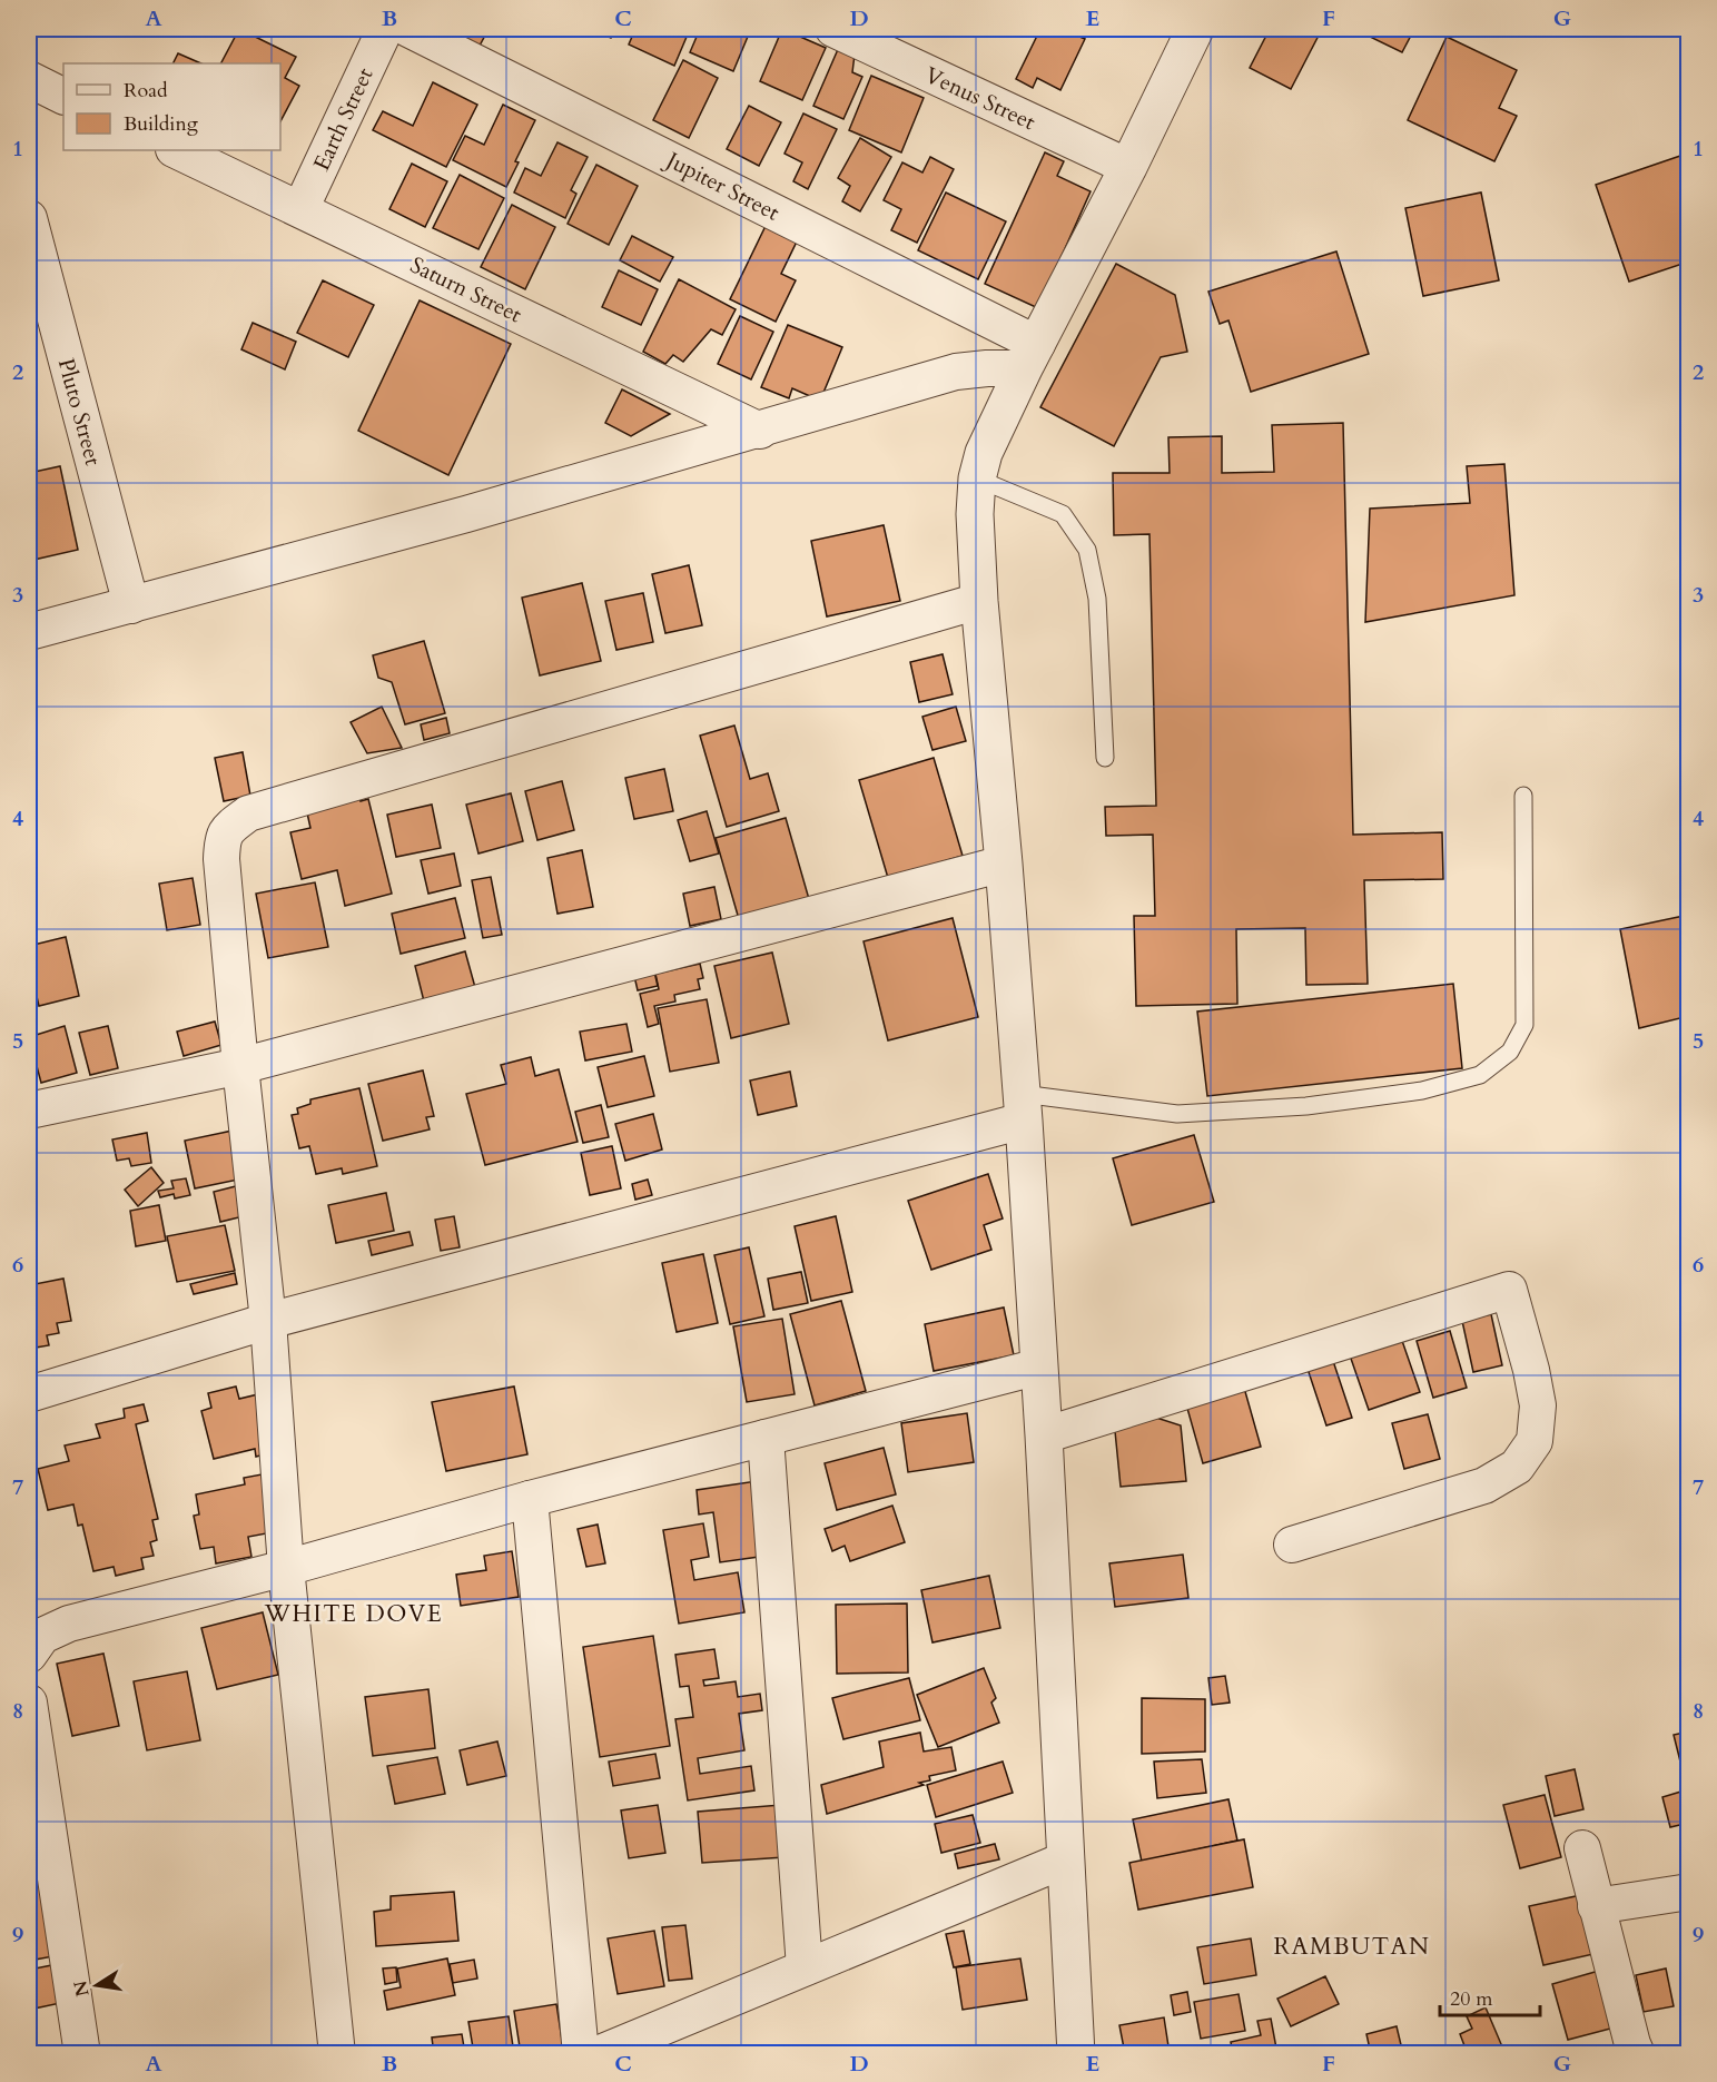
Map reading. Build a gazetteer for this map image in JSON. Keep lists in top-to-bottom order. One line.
{"streets":{"street":["Venus Street","Earth Street","Jupiter Street","Saturn Street","Pluto Street"]},"crossings":[["Earth Street","Saturn Street"]],"districts":["WHITE DOVE","RAMBUTAN"],"legend":["Road","Building"],"scale_bar":"20 m","north":"left","grid":{"columns":["A","B","C","D","E","F","G"],"rows":["1","2","3","4","5","6","7","8","9"]}}
